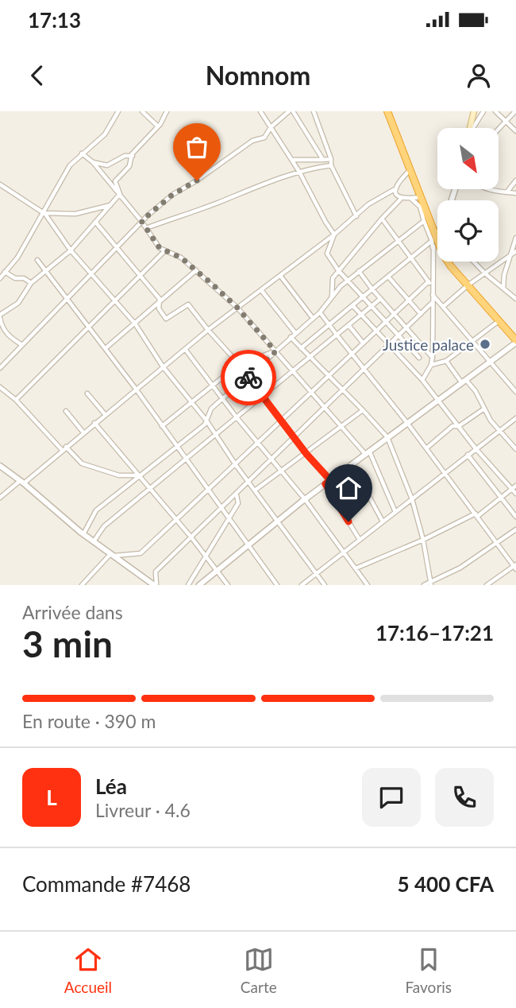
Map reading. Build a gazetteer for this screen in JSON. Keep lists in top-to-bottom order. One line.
{"places":["Justice palace"],"north":"bottom right","page":{"status":"17:13","header":"Nomnom","heading":["3 min","Arrivée dans","17:16–17:21"],"panel":["Léa","Livreur · 4.6","Commande #7468","5 400 CFA"],"bar":"En route · 390 m","round":"L","tabs":["Accueil","Carte","Favoris"]}}
